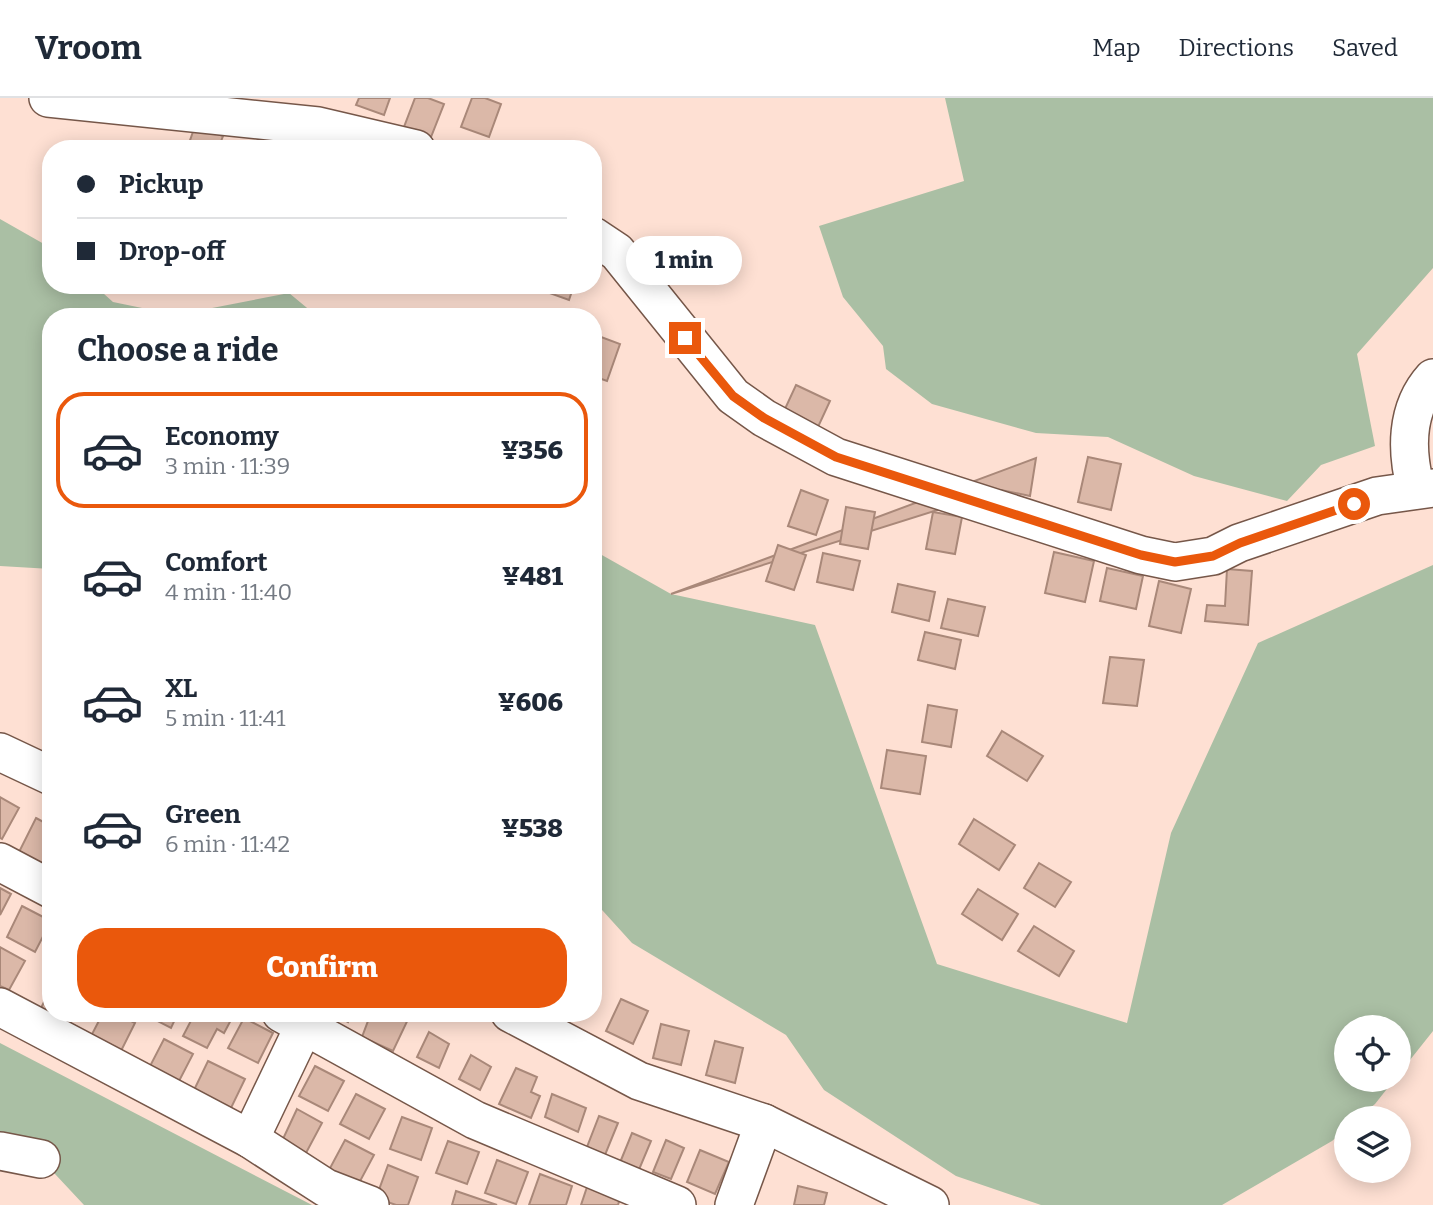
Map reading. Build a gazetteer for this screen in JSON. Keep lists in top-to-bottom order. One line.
{"page":{"header":"Vroom","nav":["Map","Directions","Saved"],"banner":["Pickup","Drop-off"],"bubble":"1 min","heading":"Choose a ride","list":[{"name":"Economy","note":"3 min · 11:39","value":"¥356"},{"name":"Comfort","note":"4 min · 11:40","value":"¥481"},{"name":"XL","note":"5 min · 11:41","value":"¥606"},{"name":"Green","note":"6 min · 11:42","value":"¥538"}],"buttons":"Confirm"}}
